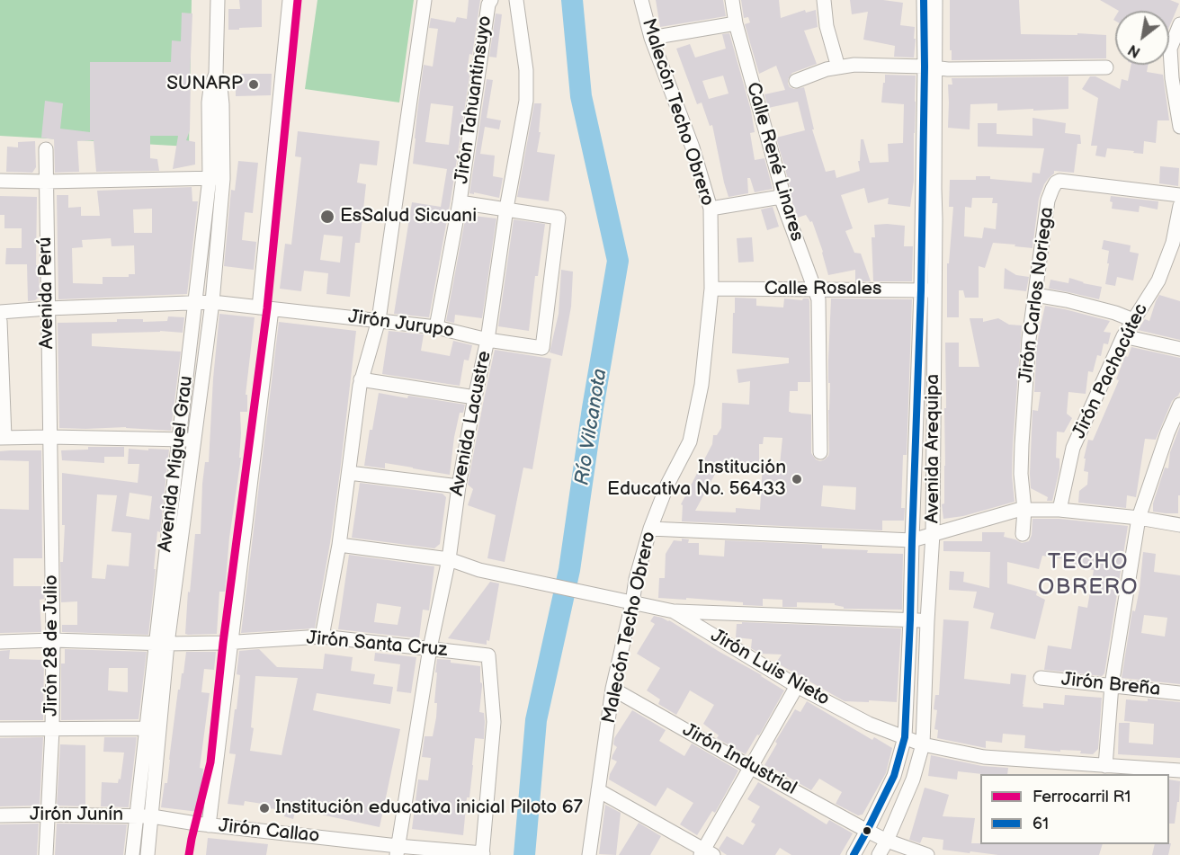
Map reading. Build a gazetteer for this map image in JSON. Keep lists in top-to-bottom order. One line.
{"streets":{"street":["Jirón Tahuantinsuyo","Malecón Techo Obrero","Calle René Linares","Calle Rosales","Avenida Perú","Jirón Carlos Noriega","Jirón Jurupo","Jirón Pachacútec","Avenida Lacustre","Avenida Arequipa","Avenida Miguel Grau","Jirón Santa Cruz","Jirón 28 de Julio","Jirón Luis Nieto","Jirón Breña","Jirón Industrial","Jirón Junín","Jirón Callao"]},"crossings":[["Jirón Tahuantinsuyo","Jirón Jurupo"],["Malecón Techo Obrero","Calle Rosales"],["Malecón Techo Obrero","Jirón Luis Nieto"],["Malecón Techo Obrero","Jirón Industrial"],["Calle René Linares","Calle Rosales"],["Calle Rosales","Avenida Arequipa"],["Avenida Perú","Jirón Jurupo"],["Avenida Perú","Jirón 28 de Julio"],["Jirón Jurupo","Avenida Lacustre"],["Jirón Jurupo","Avenida Miguel Grau"],["Avenida Lacustre","Jirón Santa Cruz"],["Avenida Lacustre","Jirón Luis Nieto"],["Avenida Lacustre","Jirón Callao"],["Avenida Arequipa","Jirón Luis Nieto"],["Avenida Arequipa","Jirón Industrial"],["Avenida Miguel Grau","Jirón Santa Cruz"],["Avenida Miguel Grau","Jirón Junín"],["Avenida Miguel Grau","Jirón Callao"],["Jirón Santa Cruz","Jirón 28 de Julio"],["Jirón Santa Cruz","Jirón Callao"],["Jirón 28 de Julio","Jirón Junín"],["Jirón Junín","Jirón Callao"]],"districts":["TECHO OBRERO"],"water":["Río Vilcanota"],"places":["SUNARP","EsSalud Sicuani","Institución Educativa No. 56433","Institución educativa inicial Piloto 67"],"lines":["rail line R1","transit line 61"],"legend":["Ferrocarril R1","61"],"north":"bottom left"}
